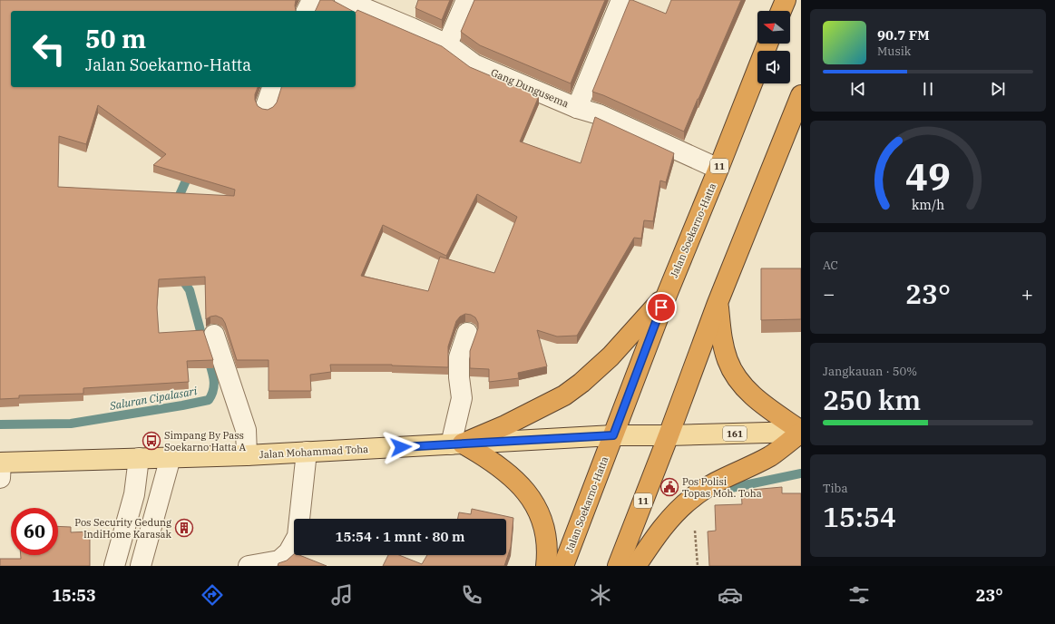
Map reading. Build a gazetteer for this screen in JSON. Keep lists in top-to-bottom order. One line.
{"streets":{"highway":["11","Jalan Soekarno-Hatta"],"main road":["161","Jalan Mohammad Toha"],"street":["Gang Dungusema"]},"crossings":[["Gang Dungusema","Jalan Soekarno-Hatta"],["11","Jalan Mohammad Toha"],["Jalan Soekarno-Hatta","Jalan Mohammad Toha"]],"water":["Saluran Cipalasari"],"places":{"bus stop":["Simpang By Pass Soekarno Hatta A"],"public building":["Pos Polisi Topas Moh. Toha"],"building":["Pos Security Gedung IndiHome Karasak"]},"north":"left","page":{"turn":["50 m","Jalan Soekarno-Hatta"],"song":["90.7 FM","Musik"],"tile":["AC",["Jangkauan · 50%","250 km"],["Tiba","15:54"]],"heat":["−","23°","+"],"limit":"60","trip":"15:54 · 1 mnt · 80 m","tabs":["15:53","23°"],"gauge":["49","km/h"]}}
